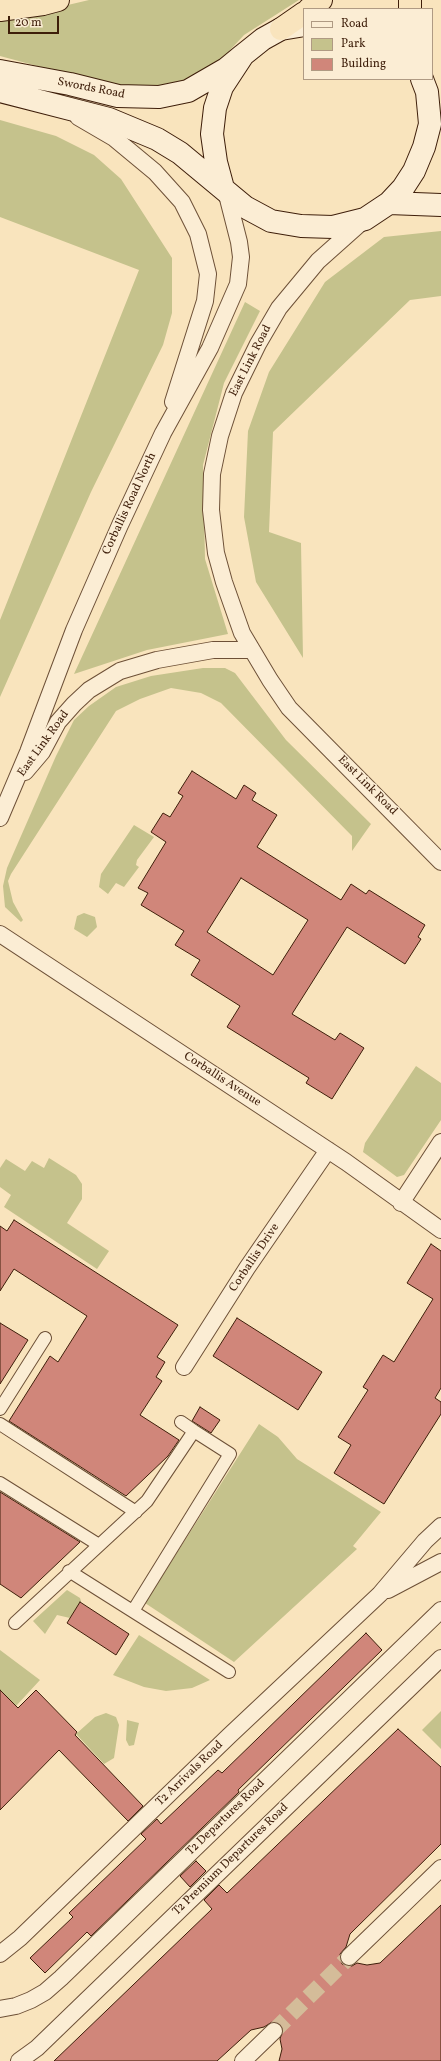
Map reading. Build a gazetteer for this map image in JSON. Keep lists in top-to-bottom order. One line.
{"streets":{"main road":["Swords Road"],"street":["East Link Road","Corballis Road North","Corballis Avenue","Corballis Drive","T2 Arrivals Road","T2 Departures Road","T2 Premium Departures Road"]},"crossings":[["Swords Road","East Link Road"],["Swords Road","Corballis Road North"],["East Link Road","Corballis Road North"],["Corballis Avenue","Corballis Drive"]],"legend":["Road","Park","Building"],"scale_bar":"20 m"}
